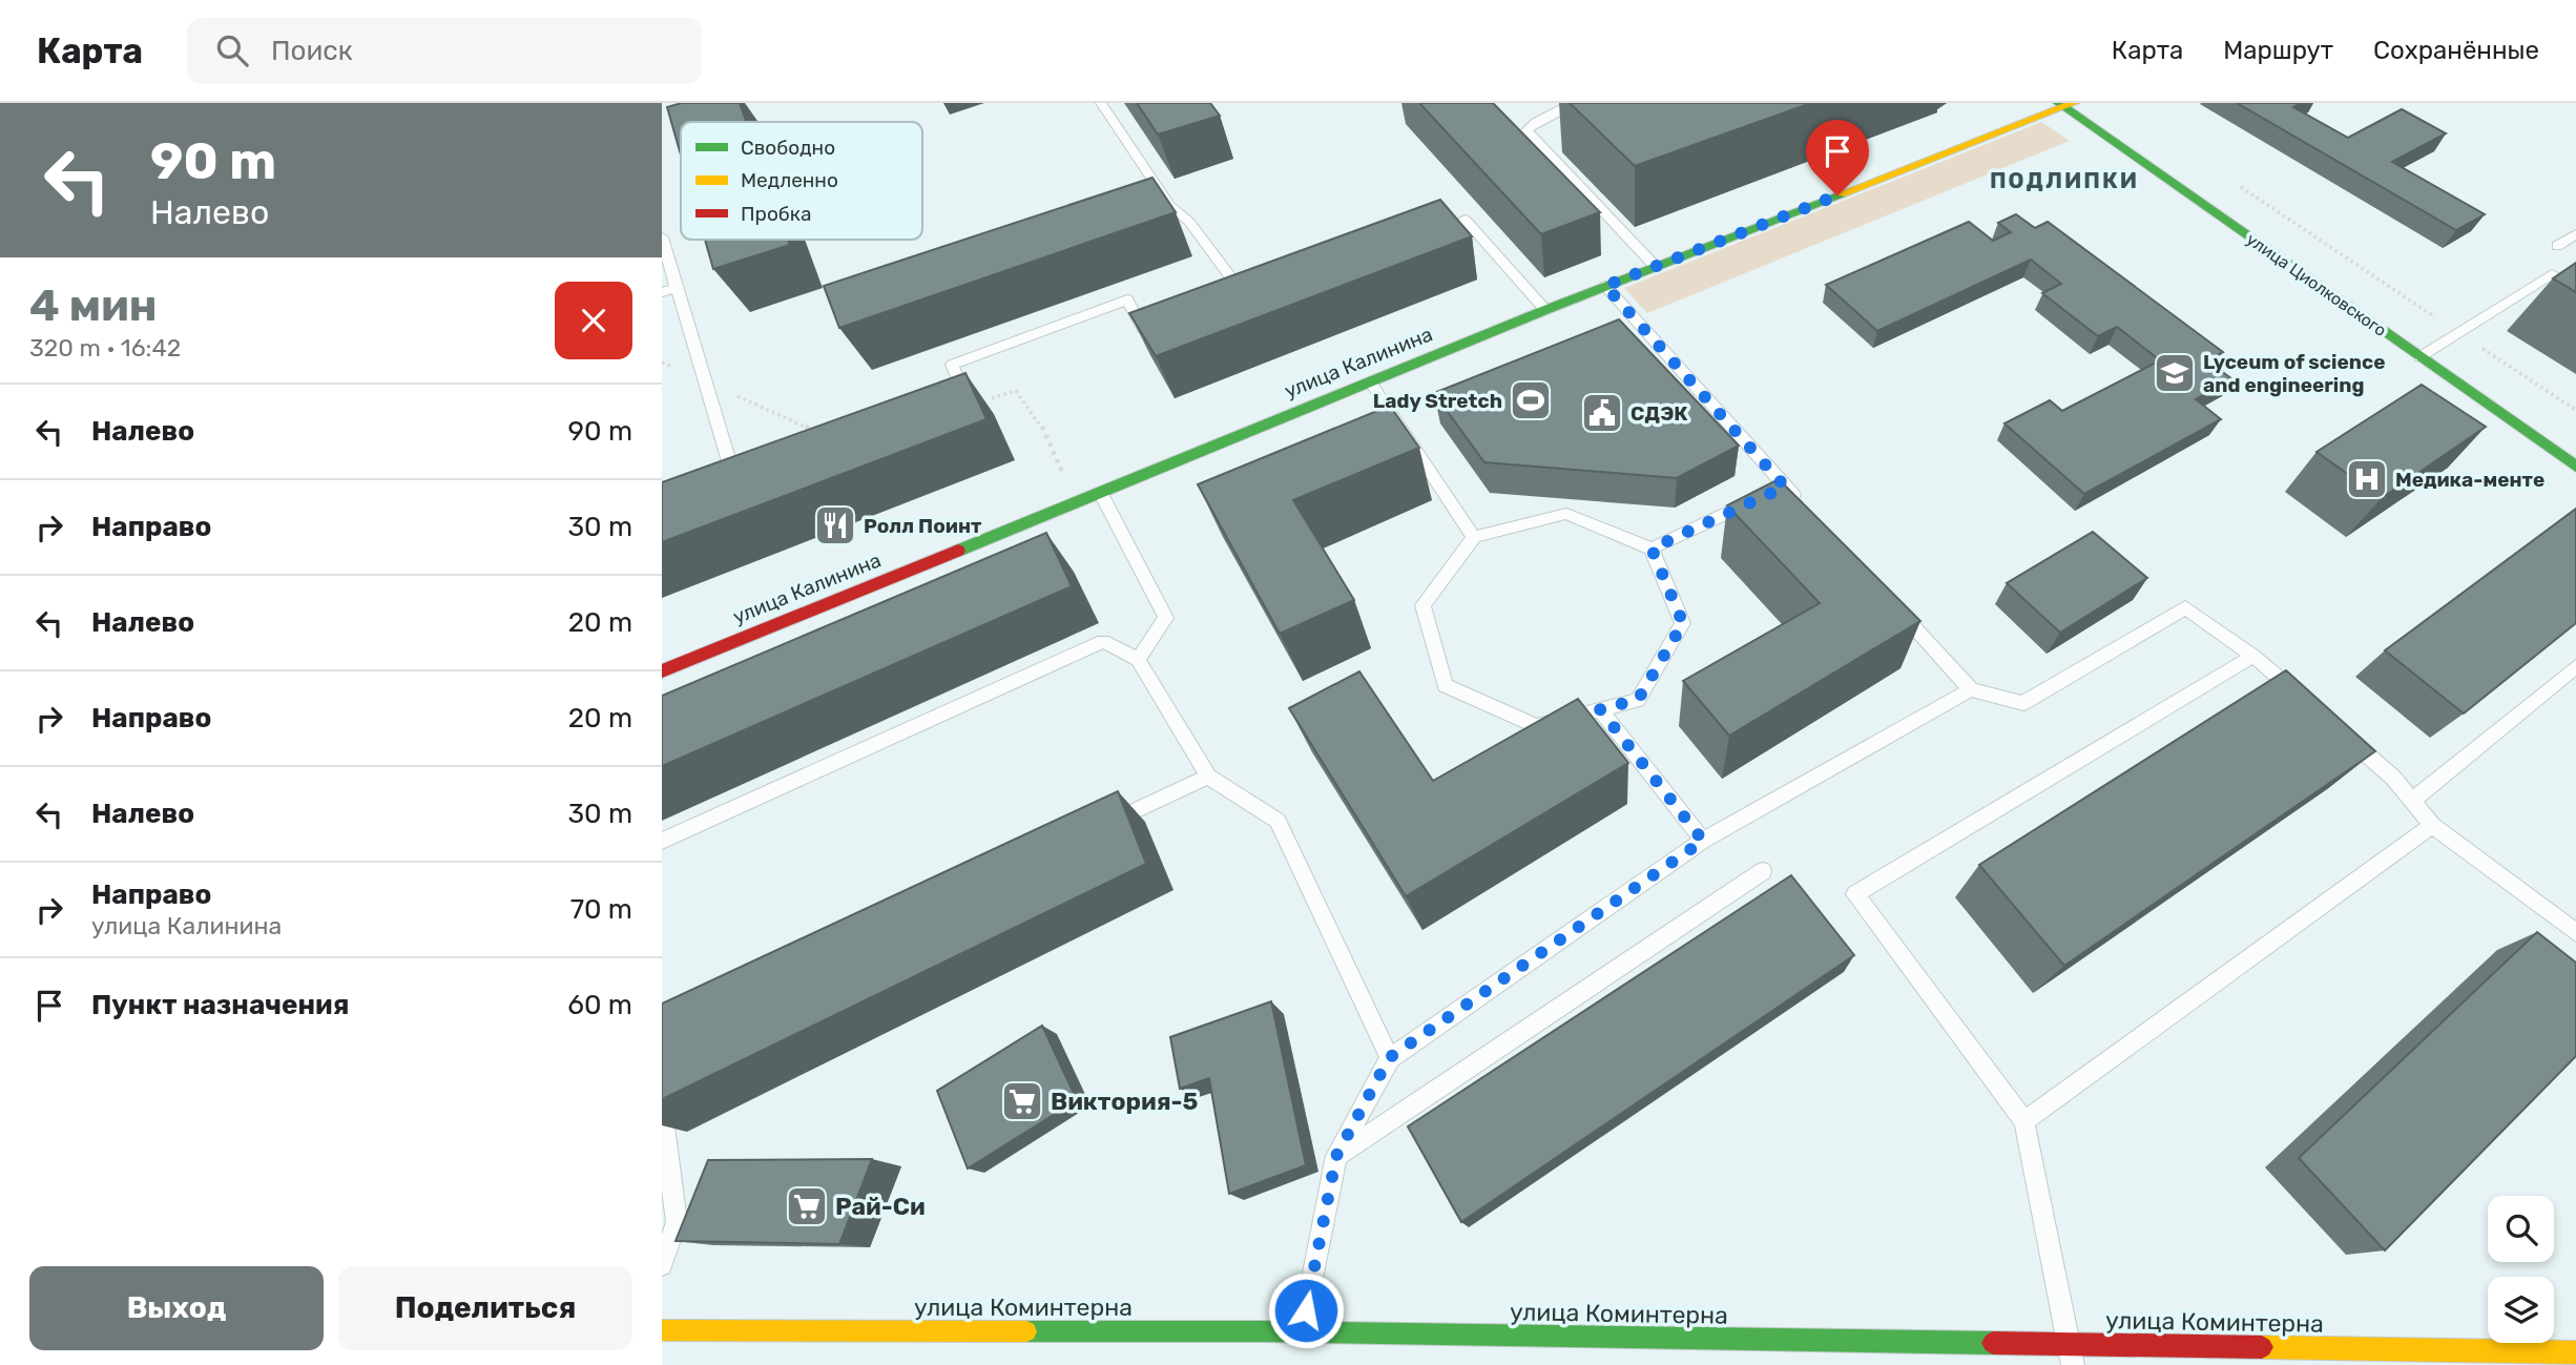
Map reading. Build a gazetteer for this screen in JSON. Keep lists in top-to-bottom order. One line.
{"streets":{"street":["улица Циолковского","улица Калинина","улица Коминтерна"]},"crossings":[["улица Циолковского","улица Калинина"]],"districts":["ПОДЛИПКИ"],"places":{"school or university":["Lyceum of science and engineering"],"sports":["Lady Stretch"],"public building":["СДЭК"],"hospital":["Медика-менте"],"restaurant":["Ролл Поинт"],"supermarket":["Виктория-5","Рай-Си"]},"legend":["Свободно","Медленно","Пробка"],"page":{"header":"Карта","search":"Поиск","nav":["Карта","Маршрут","Сохранённые"],"turn":["90 m","Налево"],"heading":["4 мин","320 m · 16:42"],"list":[{"name":"Налево","value":"90 m"},{"name":"Направо","value":"30 m"},{"name":"Налево","value":"20 m"},{"name":"Направо","value":"20 m"},{"name":"Налево","value":"30 m"},{"name":"Направо","note":"улица Калинина","value":"70 m"},{"name":"Пункт назначения","value":"60 m"}],"buttons":["Выход","Поделиться"]}}
